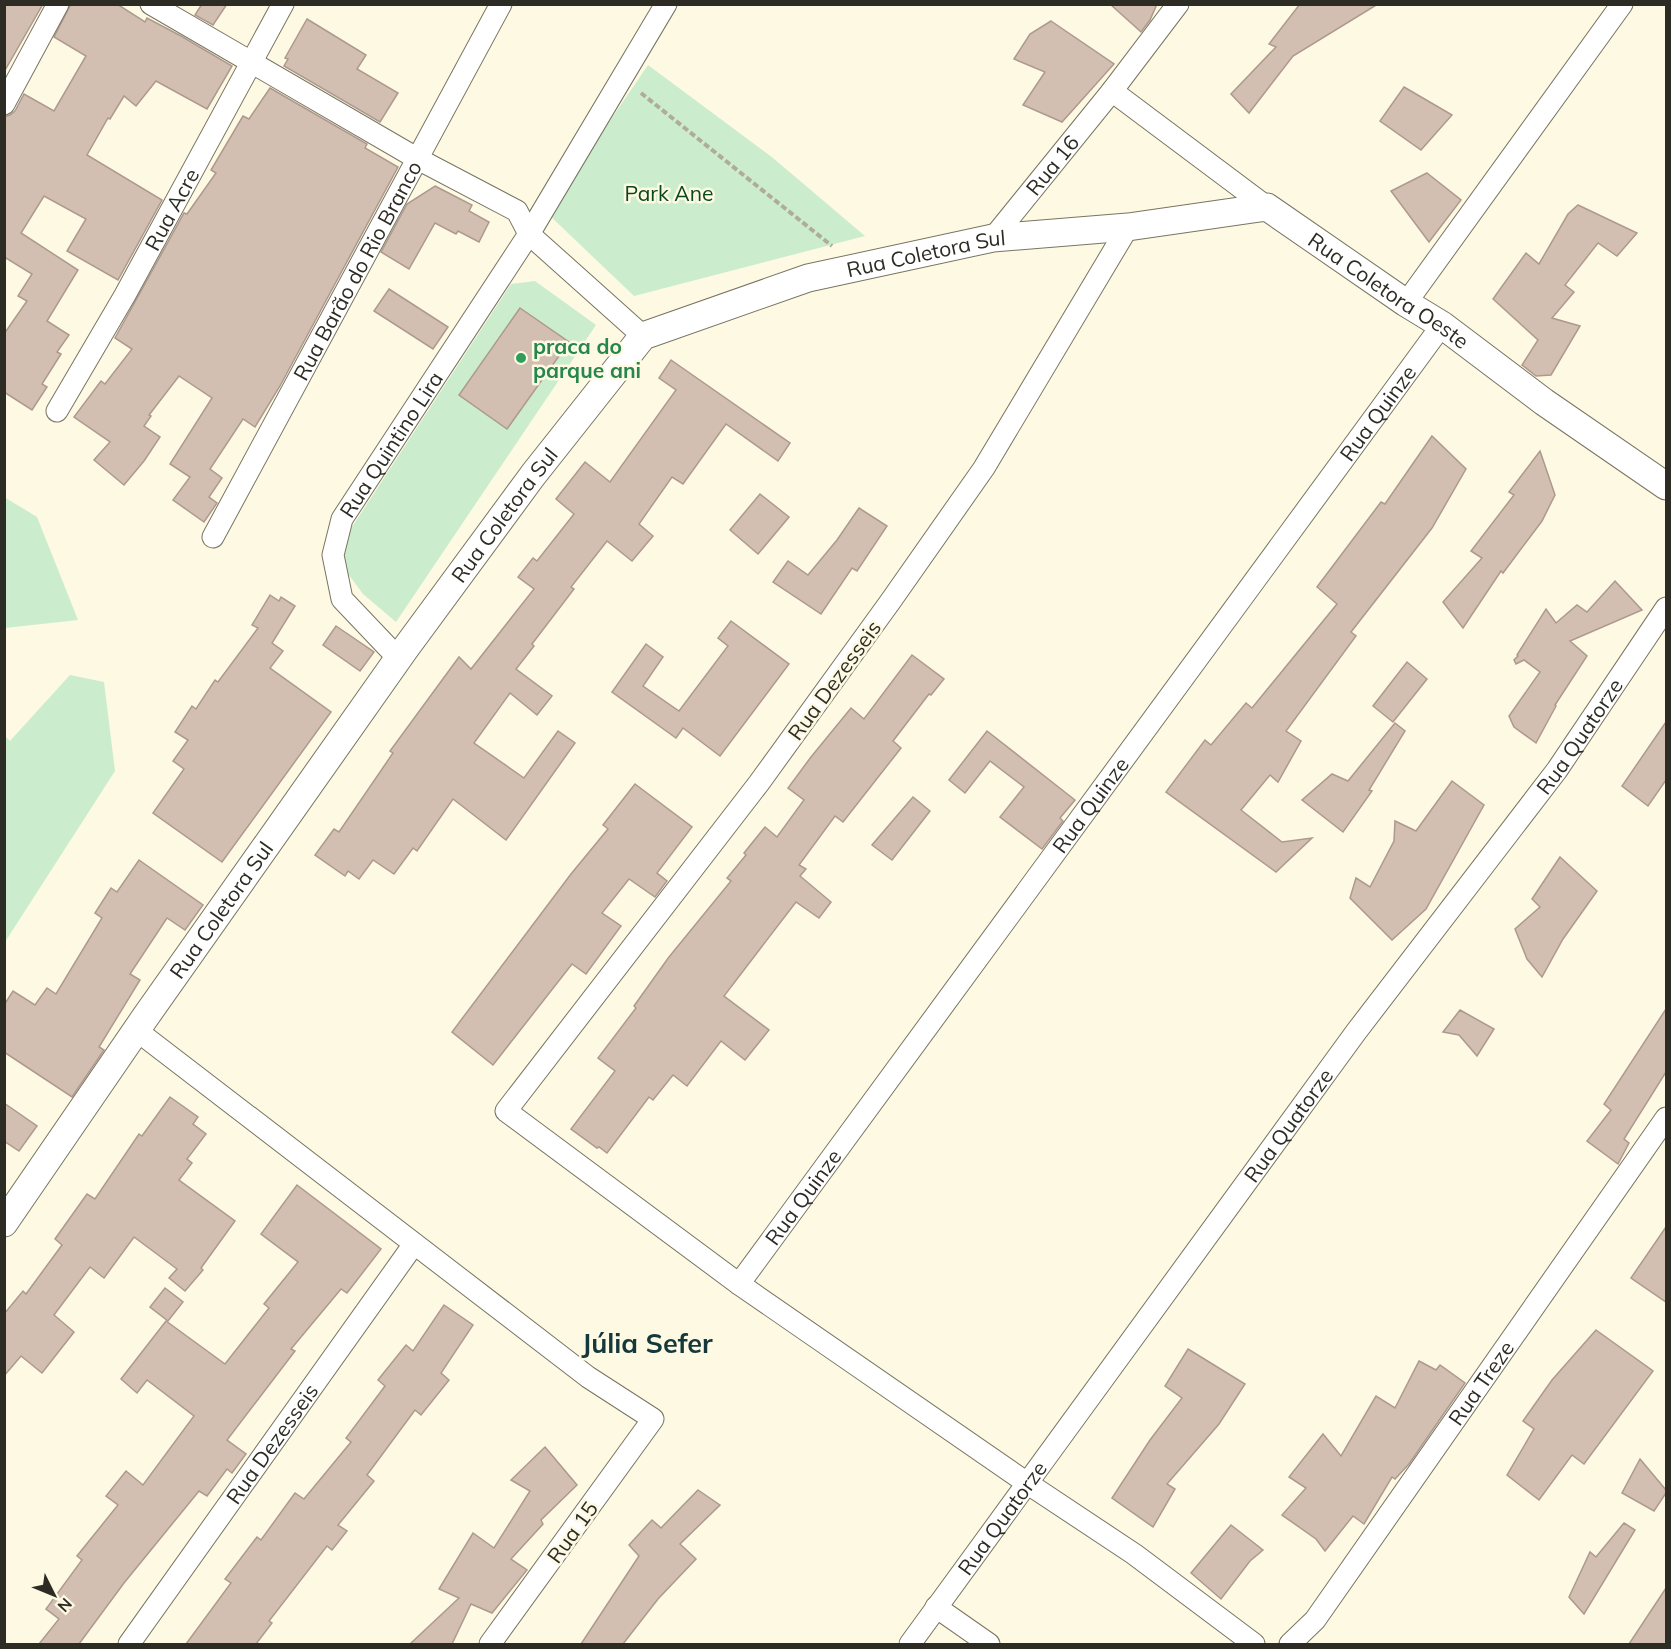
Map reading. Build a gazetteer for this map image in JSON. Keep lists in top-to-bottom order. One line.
{"streets":{"street":["Rua 16","Rua Acre","Rua Coletora Sul","Rua Barão do Rio Branco","Rua Coletora Oeste","Rua Quinze","Rua Quintino Lira","Rua Dezesseis","Rua Quatorze","Rua Treze","Rua 15"]},"crossings":[["Rua 16","Rua Coletora Sul"],["Rua 16","Rua Coletora Oeste"],["Rua Coletora Sul","Rua Coletora Oeste"],["Rua Coletora Sul","Rua Quintino Lira"],["Rua Coletora Sul","Rua Dezesseis"],["Rua Coletora Oeste","Rua Quinze"],["Rua Quinze","Rua Dezesseis"],["Rua Dezesseis","Rua 15"]],"districts":["Júlia Sefer"],"parks":["Park Ane"],"places":["praca do parque ani"],"north":"bottom right"}
